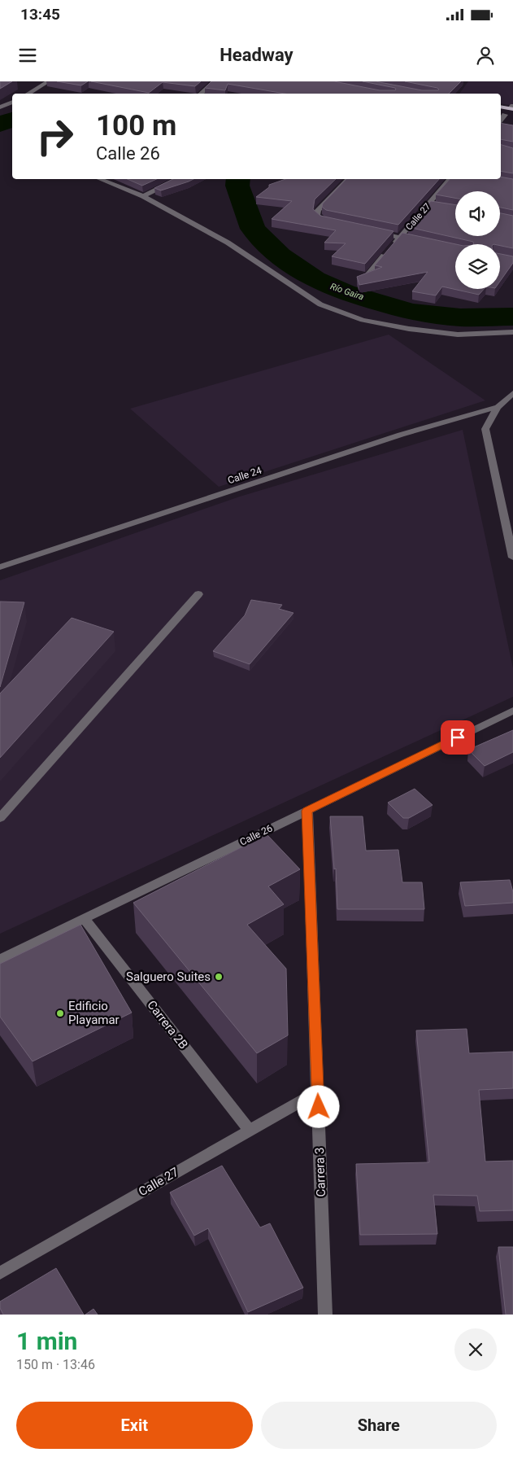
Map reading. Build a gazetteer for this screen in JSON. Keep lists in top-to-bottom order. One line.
{"streets":{"street":["Calle 27","Calle 24","Calle 26","Carrera 2B","Carrera 3"]},"crossings":[["Calle 27","Carrera 2B"],["Calle 27","Carrera 3"],["Calle 26","Carrera 2B"],["Calle 26","Carrera 3"]],"water":["Río Gaira"],"places":["Salguero Suites","Edificio Playamar"],"page":{"status":"13:45","header":"Headway","turn":["100 m","Calle 26"],"heading":["1 min","150 m · 13:46"],"buttons":["Exit","Share"]}}
